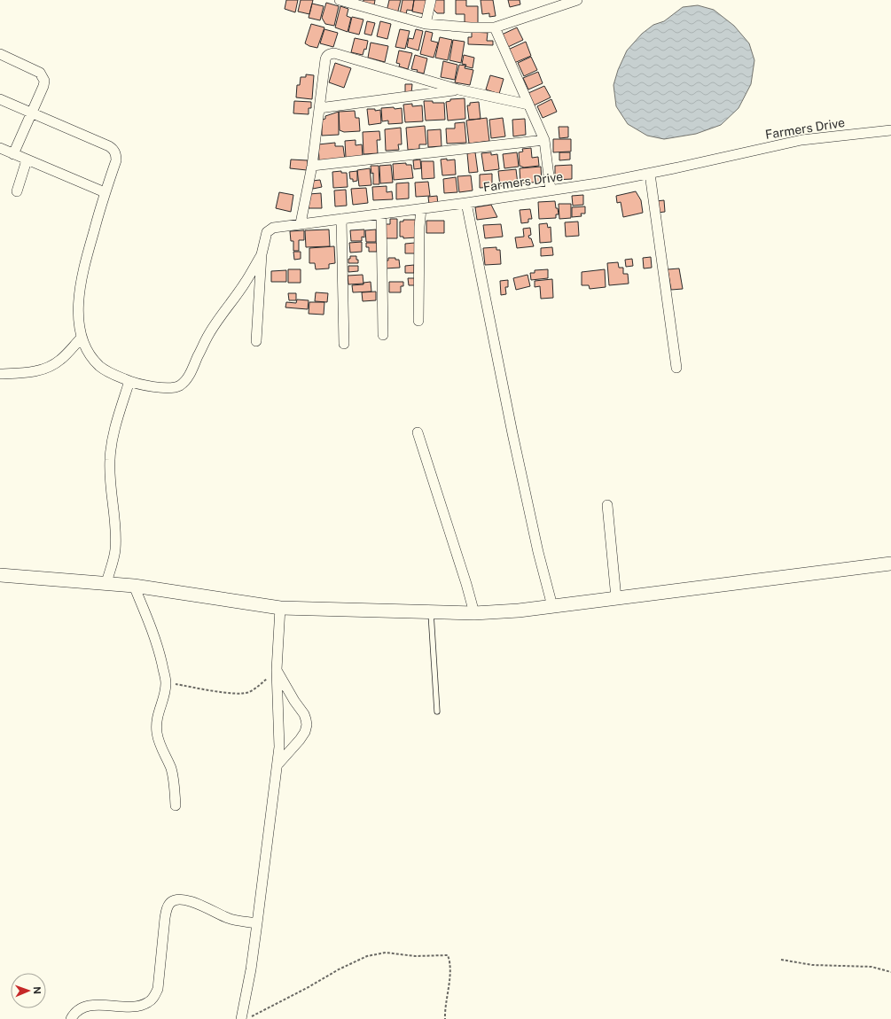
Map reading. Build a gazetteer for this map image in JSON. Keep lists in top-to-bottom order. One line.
{"streets":{"street":["Farmers Drive"]},"north":"right"}
